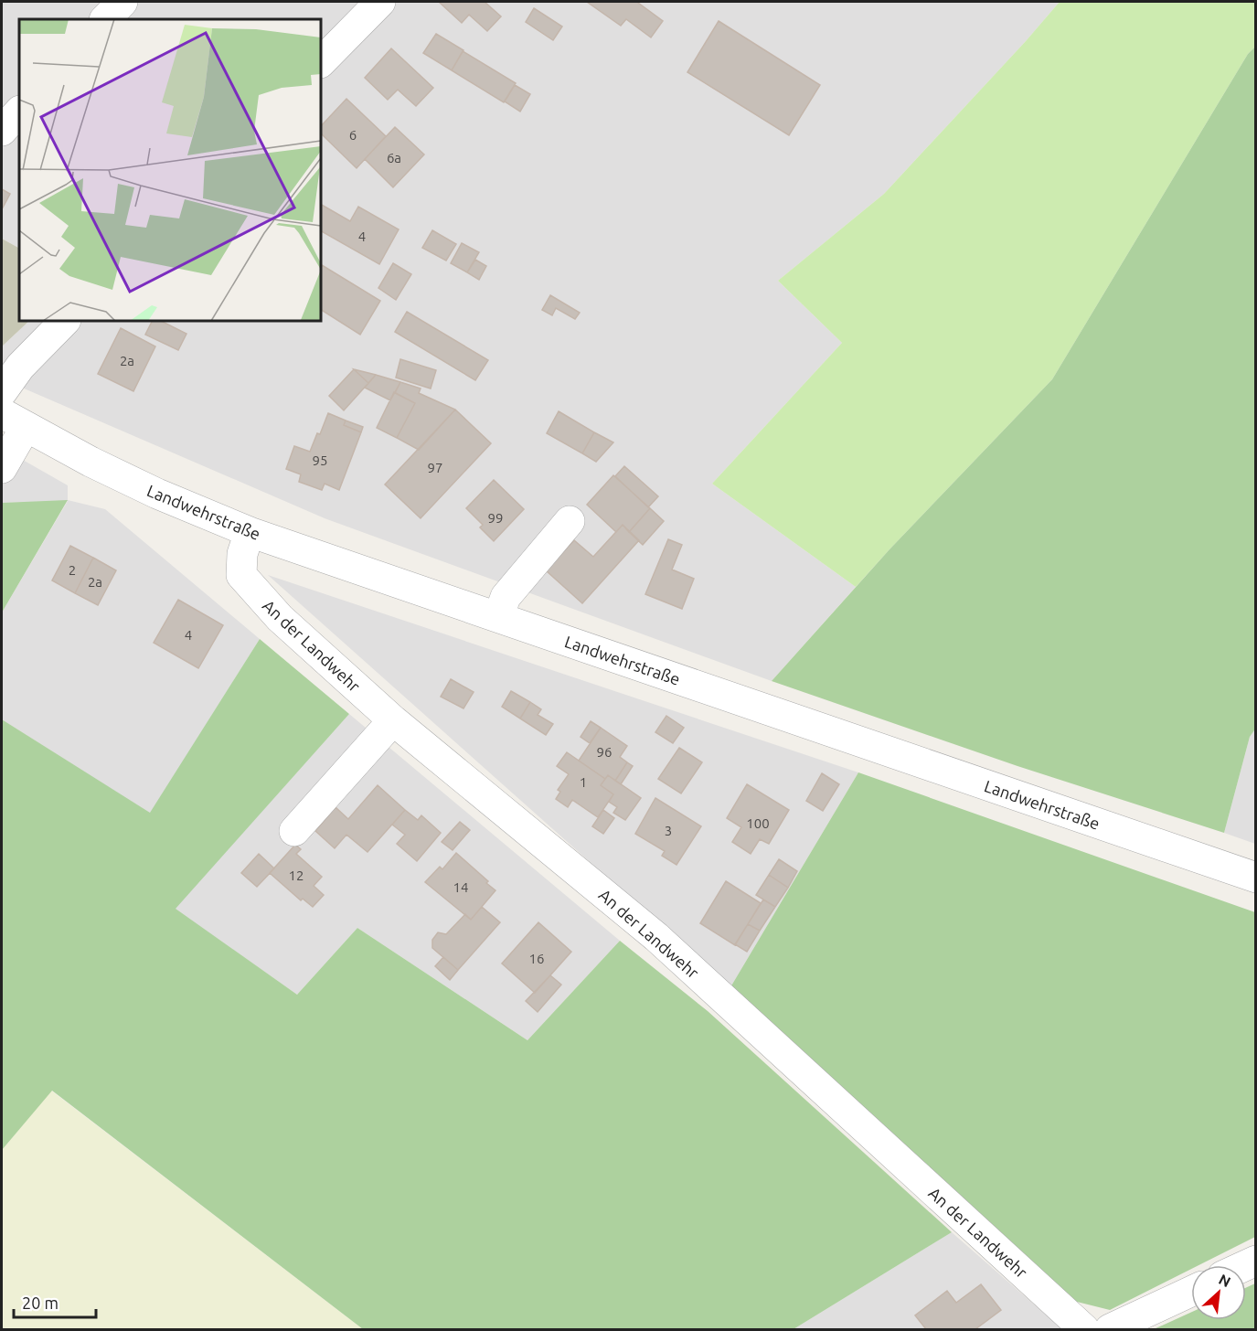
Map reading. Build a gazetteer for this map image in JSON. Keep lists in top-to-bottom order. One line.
{"streets":{"street":["Landwehrstraße","An der Landwehr"]},"crossings":[["Landwehrstraße","An der Landwehr"]],"house_numbers":["6","6a","4","2a","95","97","99","2","2a","4","96","1","100","3","12","14","16"],"scale_bar":"20 m","north":"top right"}
